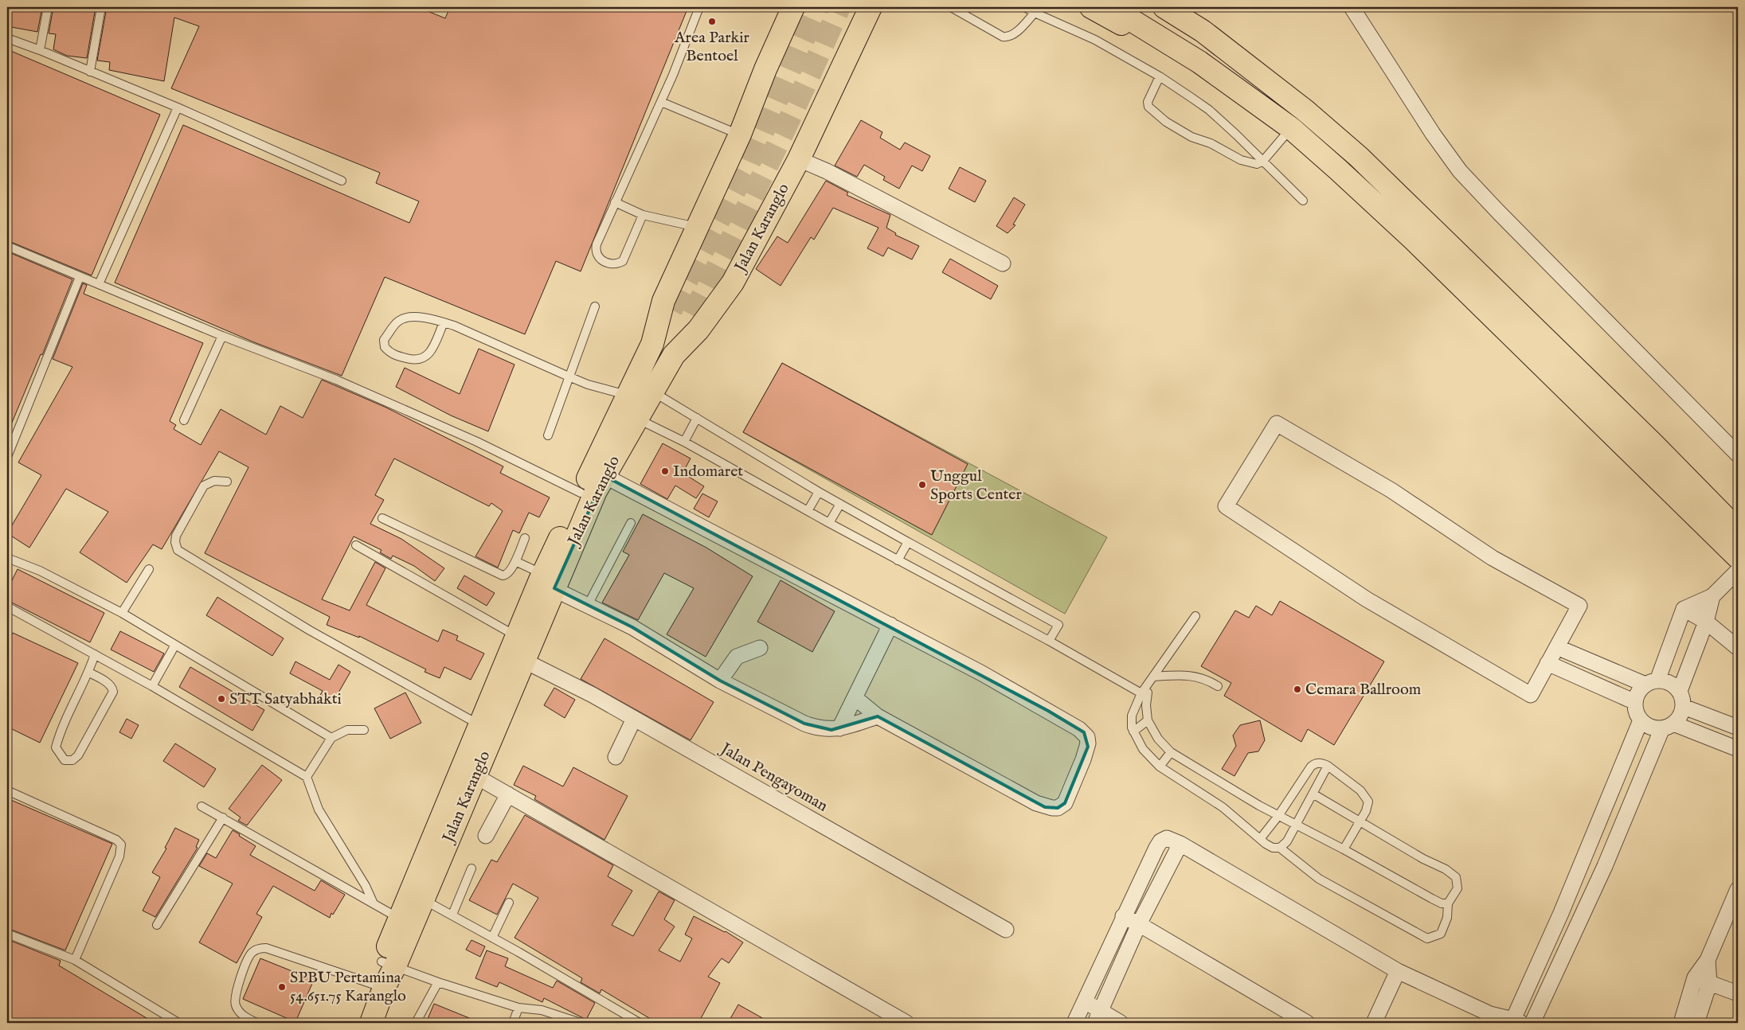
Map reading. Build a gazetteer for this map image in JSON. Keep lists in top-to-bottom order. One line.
{"streets":{"highway":["Jalan Karanglo"],"street":["Jalan Pengayoman"]},"crossings":[["Jalan Karanglo","Jalan Pengayoman"]],"places":["Area Parkir Bentoel","Indomaret","Unggul Sports Center","Cemara Ballroom","STT Satyabhakti","SPBU Pertamina 54.651.75 Karanglo"]}
